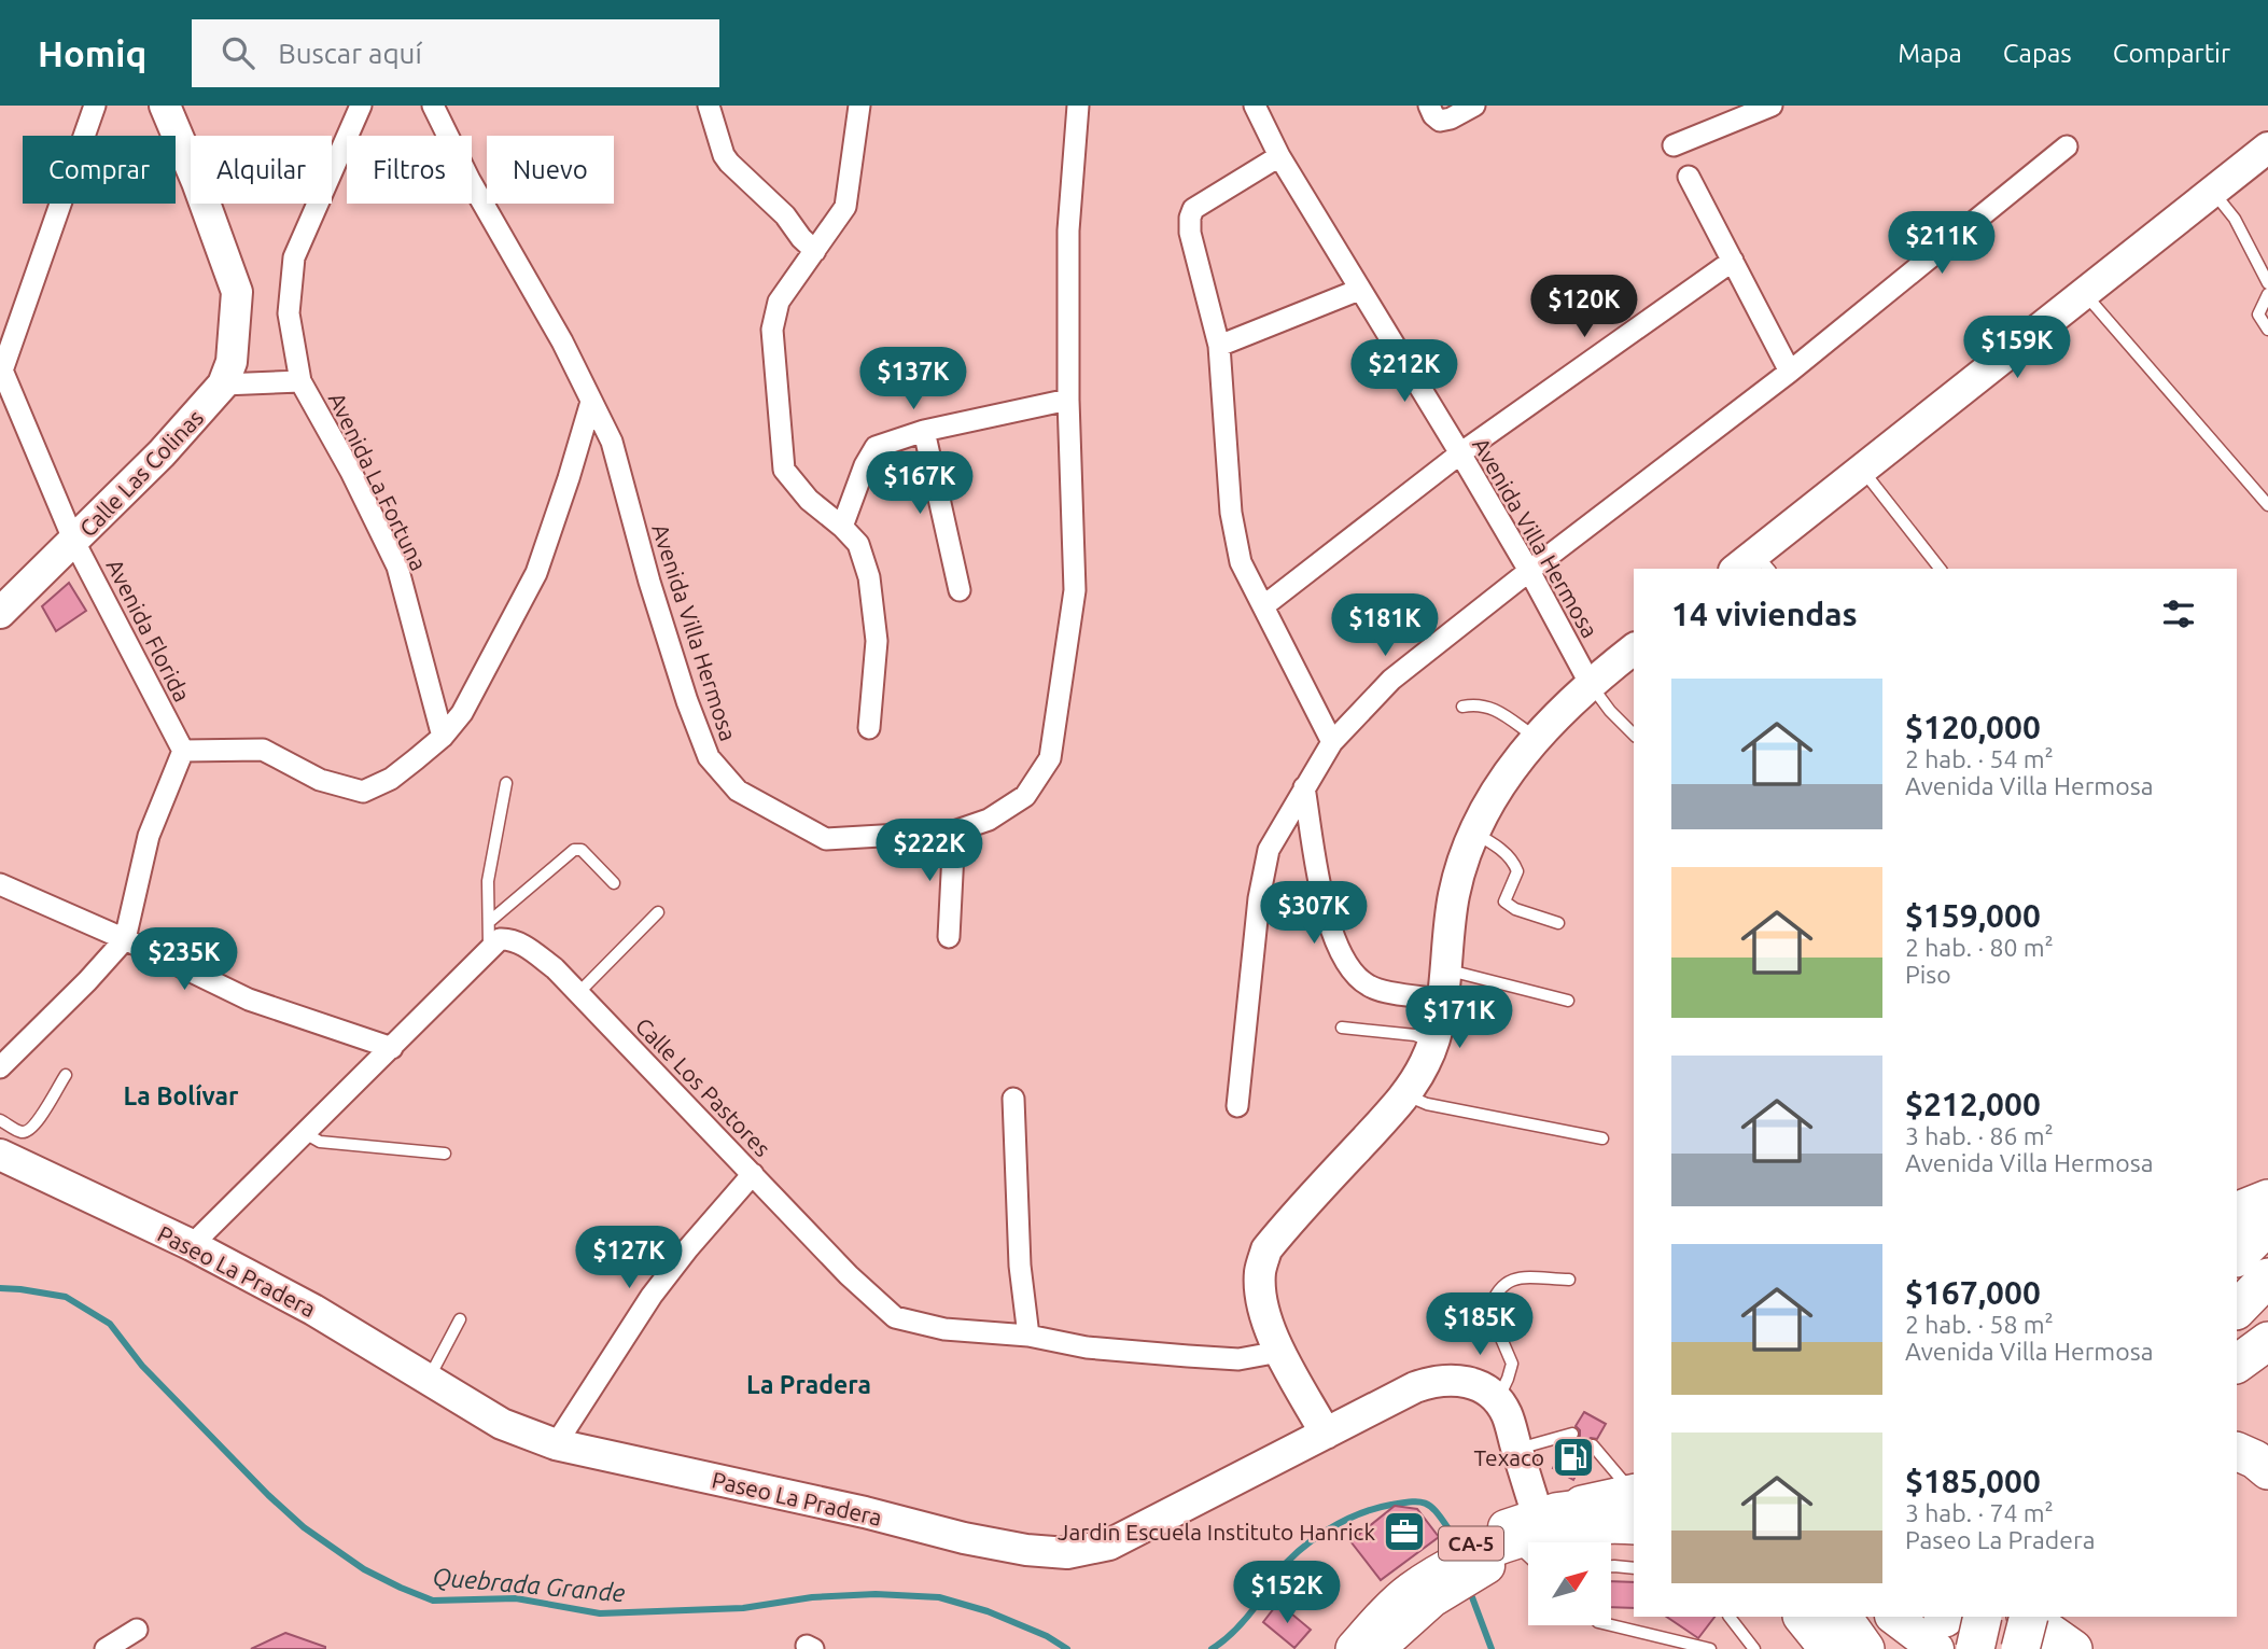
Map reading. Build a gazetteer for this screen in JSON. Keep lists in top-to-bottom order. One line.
{"streets":{"main road":["CA-5"],"street":["Calle Las Colinas","Avenida La Fortuna","Avenida Villa Hermosa","Avenida Florida","Calle Los Pastores","Paseo La Pradera"]},"crossings":[["Calle Las Colinas","Avenida Florida"]],"districts":["La Bolívar","La Pradera"],"water":["Quebrada Grande"],"places":{"fuel station":["Texaco"],"office":["Jardin Escuela Instituto Hanrick"]},"north":"top right","page":{"header":"Homiq","search":"Buscar aquí","nav":["Mapa","Capas","Compartir"],"chip":["Comprar","Alquilar","Filtros","Nuevo"],"price":["$211K","$120K","$159K","$212K","$137K","$167K","$181K","$222K","$307K","$235K","$171K","$127K","$185K","$152K"],"heading":"14 viviendas","list":[{"name":"$120,000","note":"2 hab. · 54 m² · Avenida Villa Hermosa"},{"name":"$159,000","note":"2 hab. · 80 m² · Piso"},{"name":"$212,000","note":"3 hab. · 86 m² · Avenida Villa Hermosa"},{"name":"$167,000","note":"2 hab. · 58 m² · Avenida Villa Hermosa"},{"name":"$185,000","note":"3 hab. · 74 m² · Paseo La Pradera"}]}}
